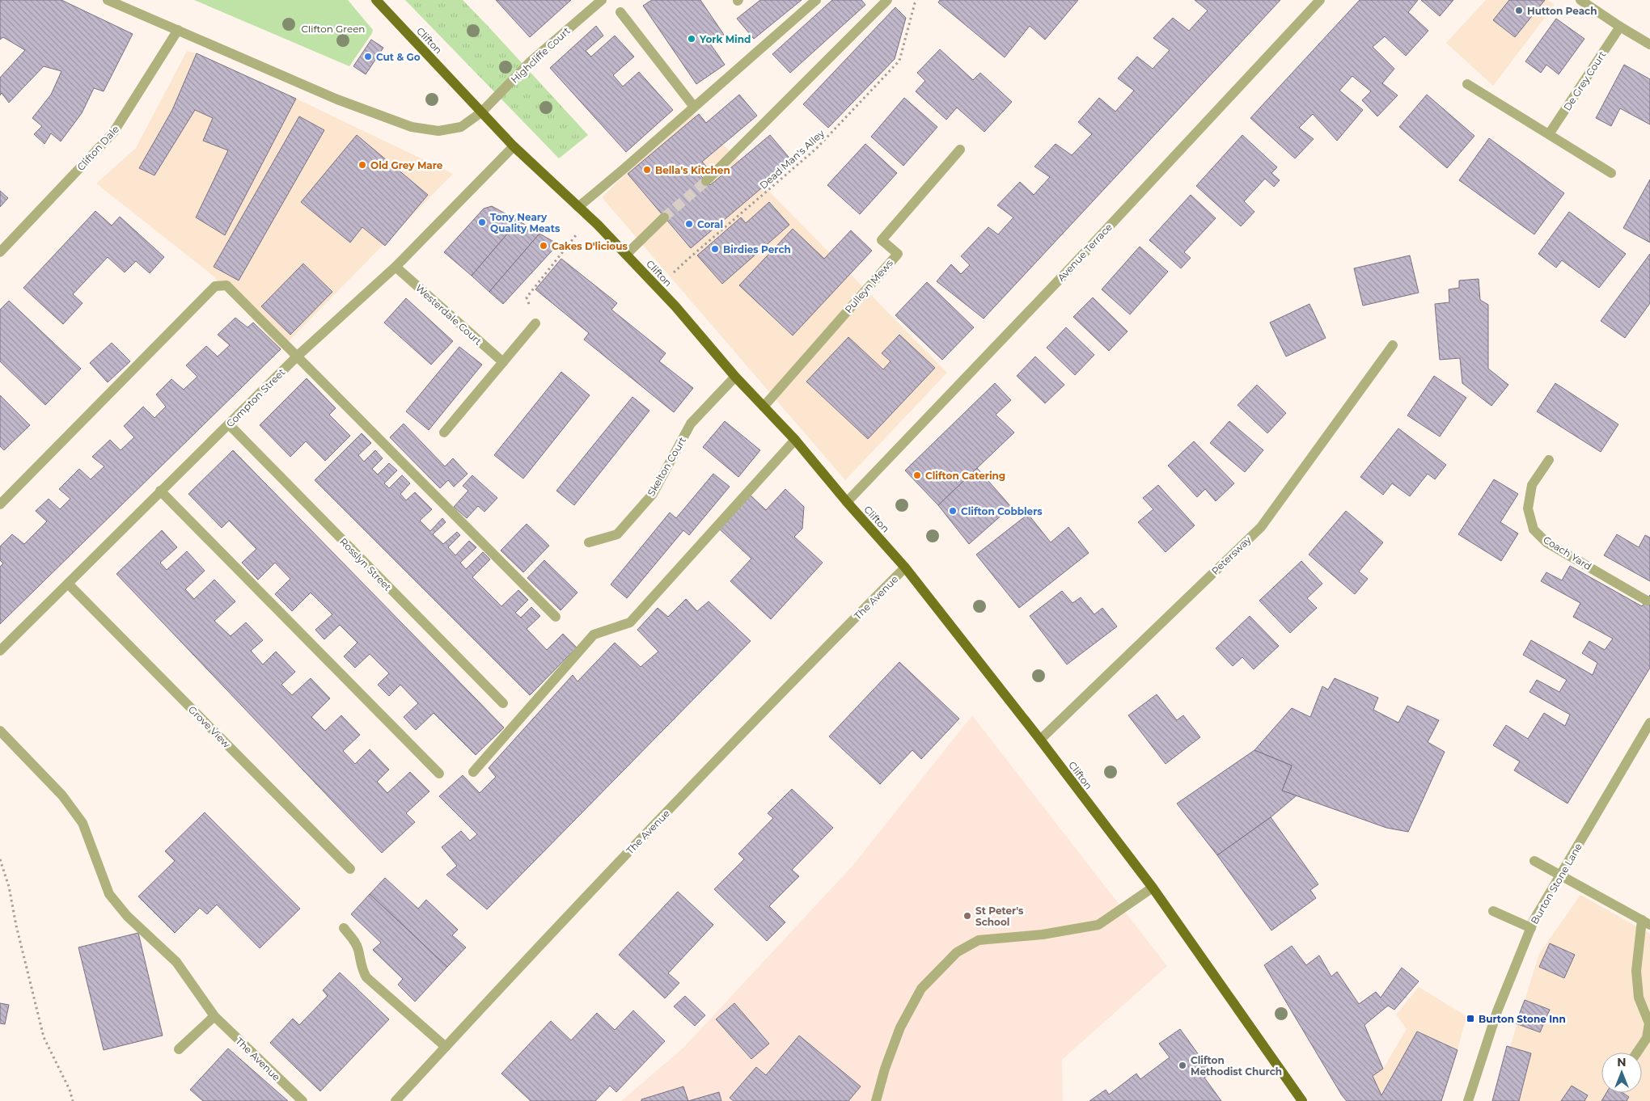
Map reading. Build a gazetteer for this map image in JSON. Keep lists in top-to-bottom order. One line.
{"streets":{"main road":["Clifton"],"street":["Highcliffe Court","De Grey Court","Clifton Dale","Avenue Terrace","Pulleyn Mews","Westerdale Court","Compton Street","Skelton Court","Coach Yard","Petersway","Rosslyn Street","The Avenue","Grove View","Burton Stone Lane"],"path":["Dead Man's Alley"]},"crossings":[["Clifton","Highcliffe Court"],["Clifton","Dead Man's Alley"],["Clifton","Avenue Terrace"],["Clifton","Pulleyn Mews"],["Clifton","Compton Street"],["Clifton","Skelton Court"],["Clifton","Petersway"],["Clifton","The Avenue"],["Westerdale Court","Compton Street"],["Compton Street","Rosslyn Street"],["Compton Street","Grove View"]],"parks":["Clifton Green"],"places":{"other":["Hutton Peach","York Mind","Cut & Go","Old Grey Mare","Bella's Kitchen","Tony Neary Quality Meats","Coral","Cakes D'licious","Birdies Perch","Clifton Catering","Clifton Cobblers","St Peter's School","Clifton Methodist Church"],"transit":["Burton Stone Inn"]},"north":"top"}
